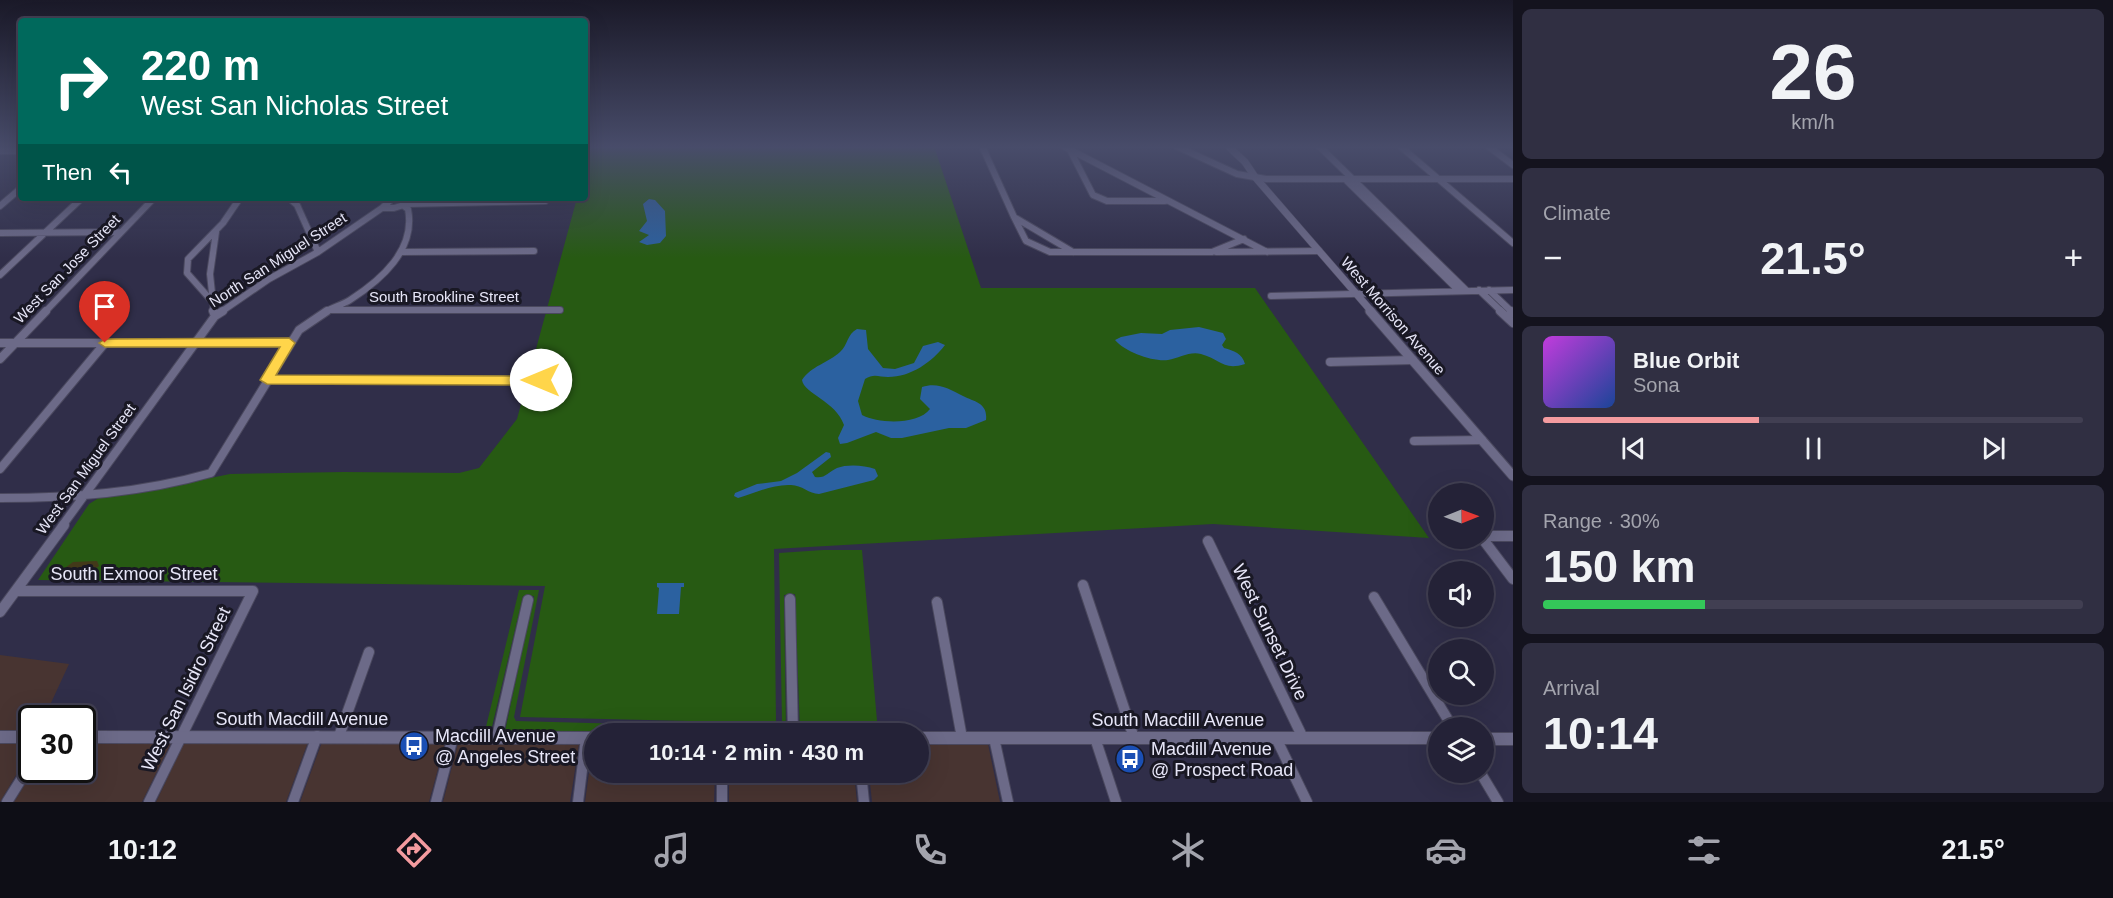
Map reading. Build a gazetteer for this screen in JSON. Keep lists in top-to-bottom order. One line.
{"streets":{"street":["North San Miguel Street","West San Jose Street","South Brookline Street","West Morrison Avenue","West San Miguel Street","South Exmoor Street","West Sunset Drive","West San Isidro Street","South Macdill Avenue"]},"crossings":[["North San Miguel Street","West San Miguel Street"],["West San Miguel Street","South Exmoor Street"],["South Exmoor Street","West San Isidro Street"],["West Sunset Drive","South Macdill Avenue"],["West San Isidro Street","South Macdill Avenue"]],"places":{"bus stop":["Macdill Avenue @ Angeles Street","Macdill Avenue @ Prospect Road"]},"north":"right","page":{"tile":[["26","km/h"],"Climate",["Range · 30%","150 km"],["Arrival","10:14"]],"turn":["220 m","West San Nicholas Street"],"then":"Then","heat":["−","21.5°","+"],"song":["Blue Orbit","Sona"],"limit":"30","trip":"10:14 · 2 min · 430 m","tabs":["10:12","21.5°"]}}
